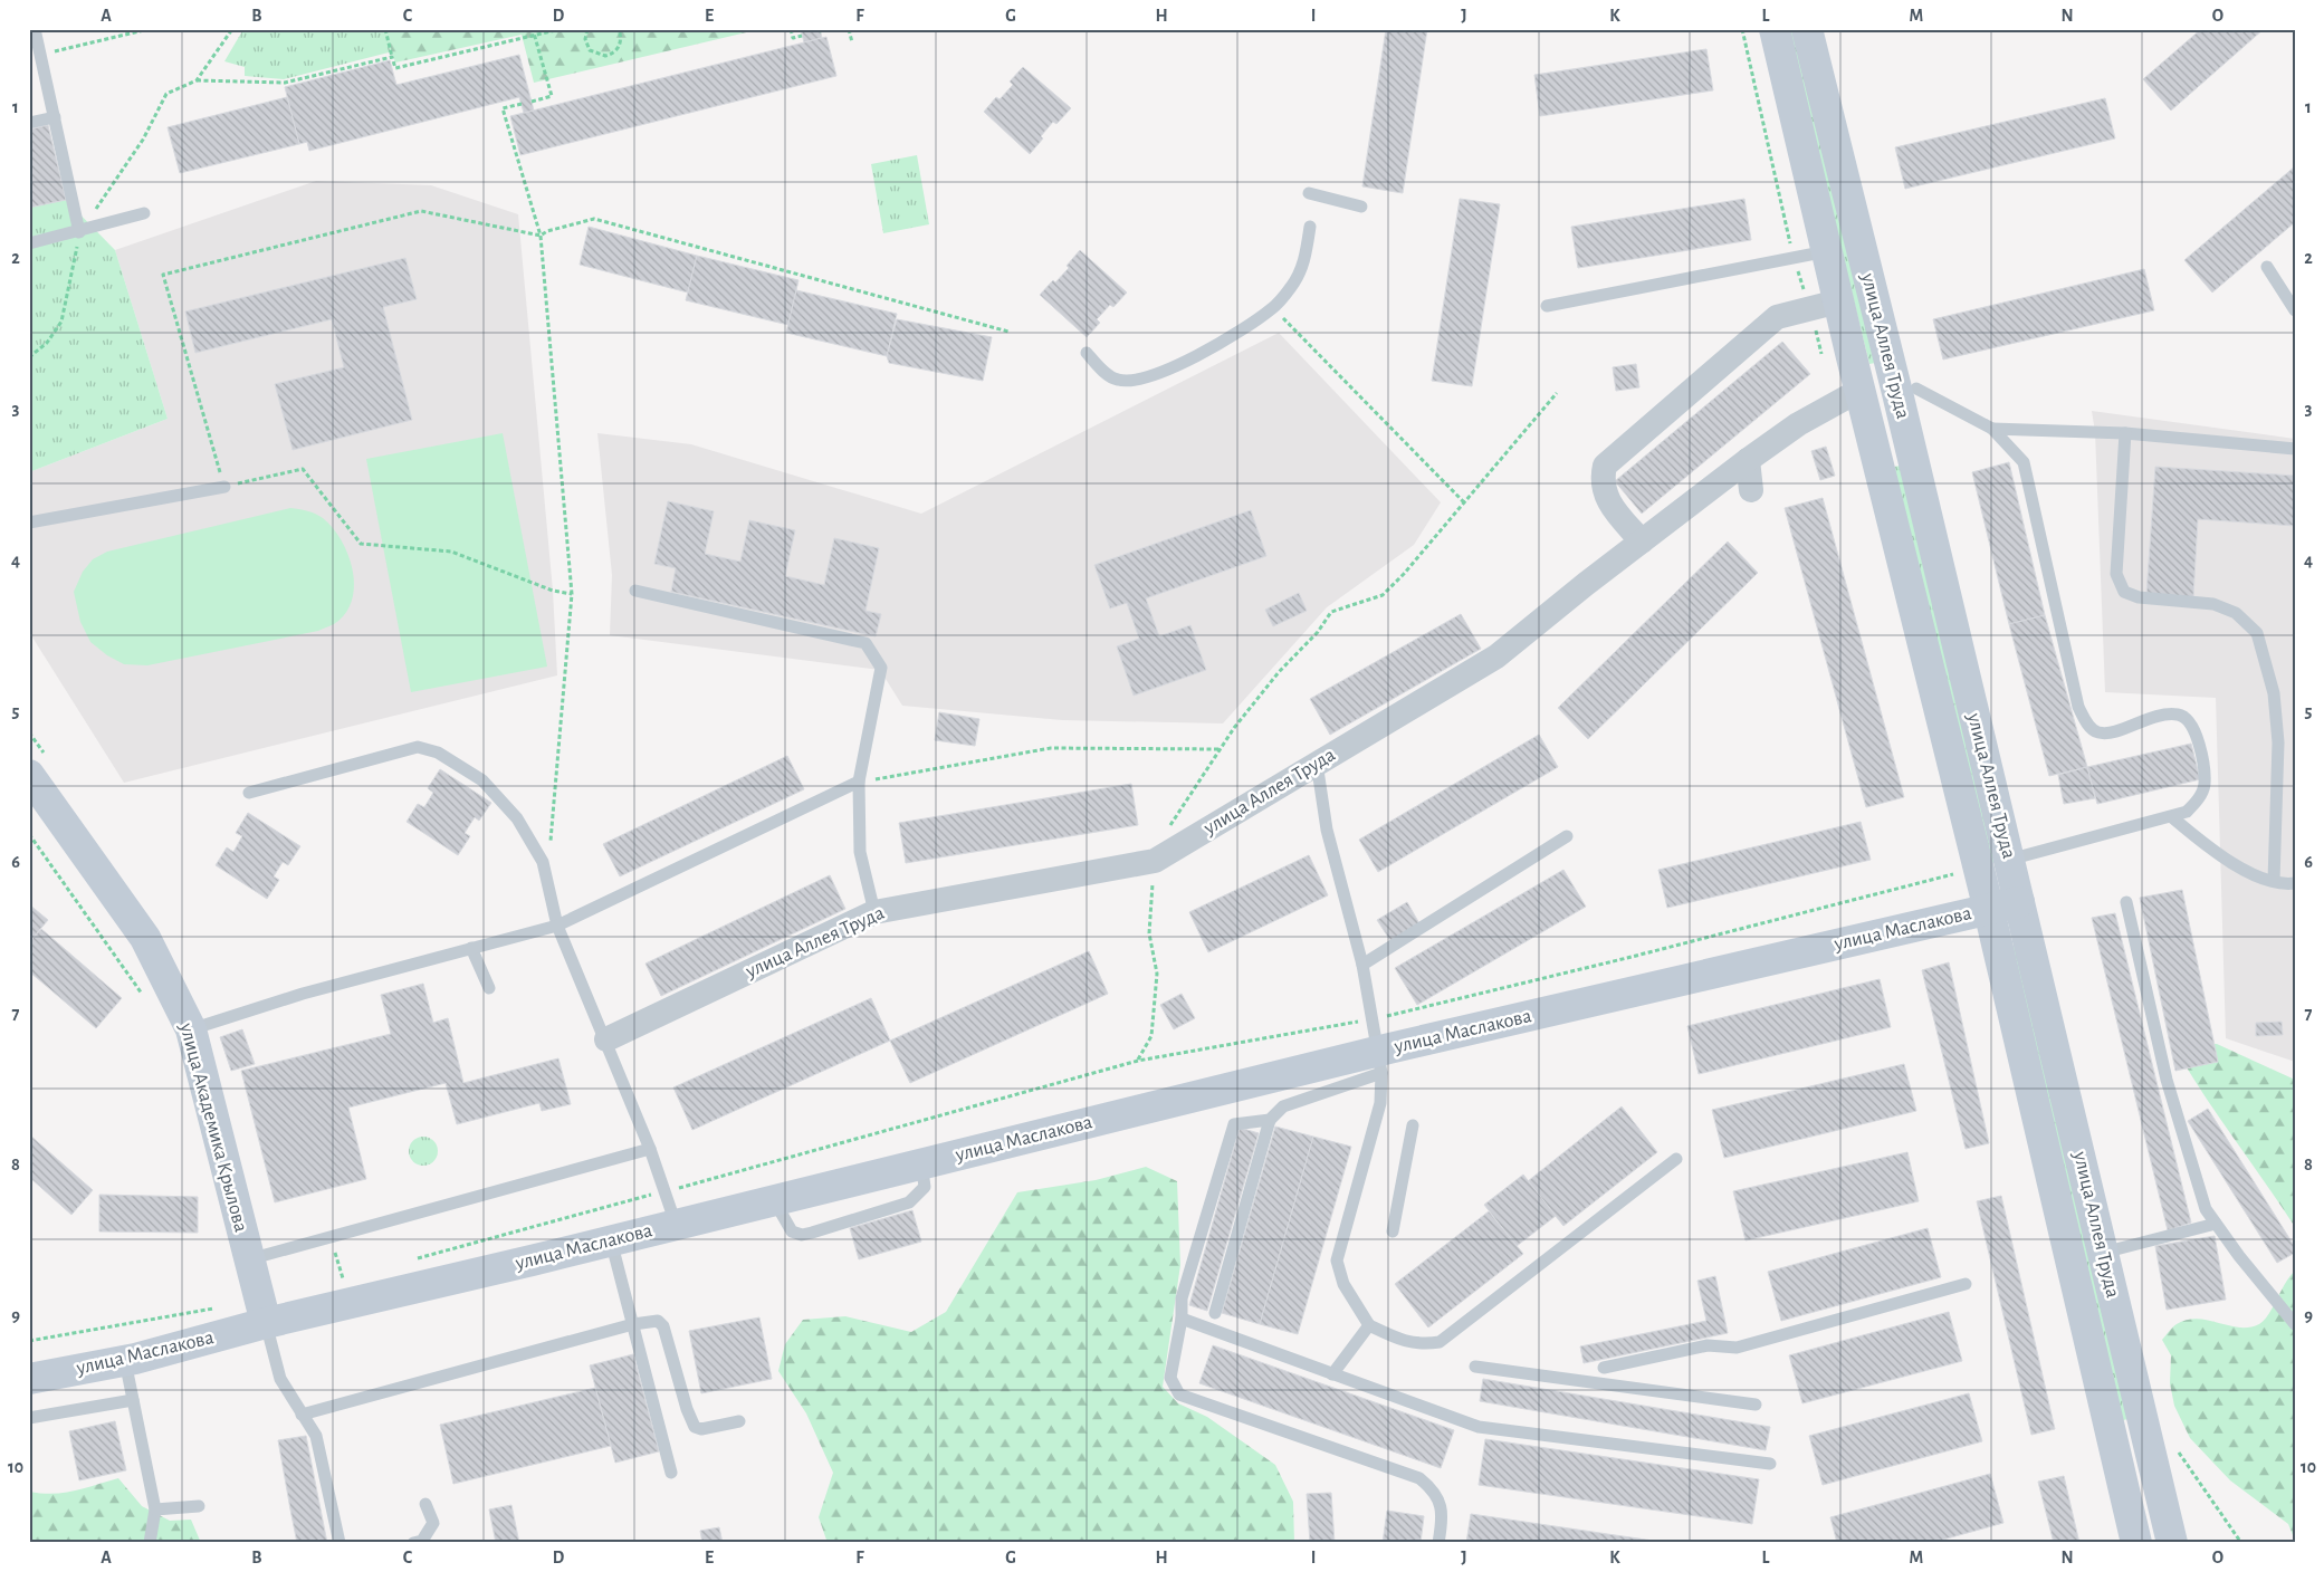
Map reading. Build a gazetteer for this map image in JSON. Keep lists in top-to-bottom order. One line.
{"streets":{"street":["улица Аллея Труда","улица Маслакова","улица Академика Крылова"]},"crossings":[["улица Аллея Труда","улица Маслакова"],["улица Маслакова","улица Академика Крылова"]],"grid":{"columns":["A","B","C","D","E","F","G","H","I","J","K","L","M","N","O"],"rows":["1","2","3","4","5","6","7","8","9","10"]}}
